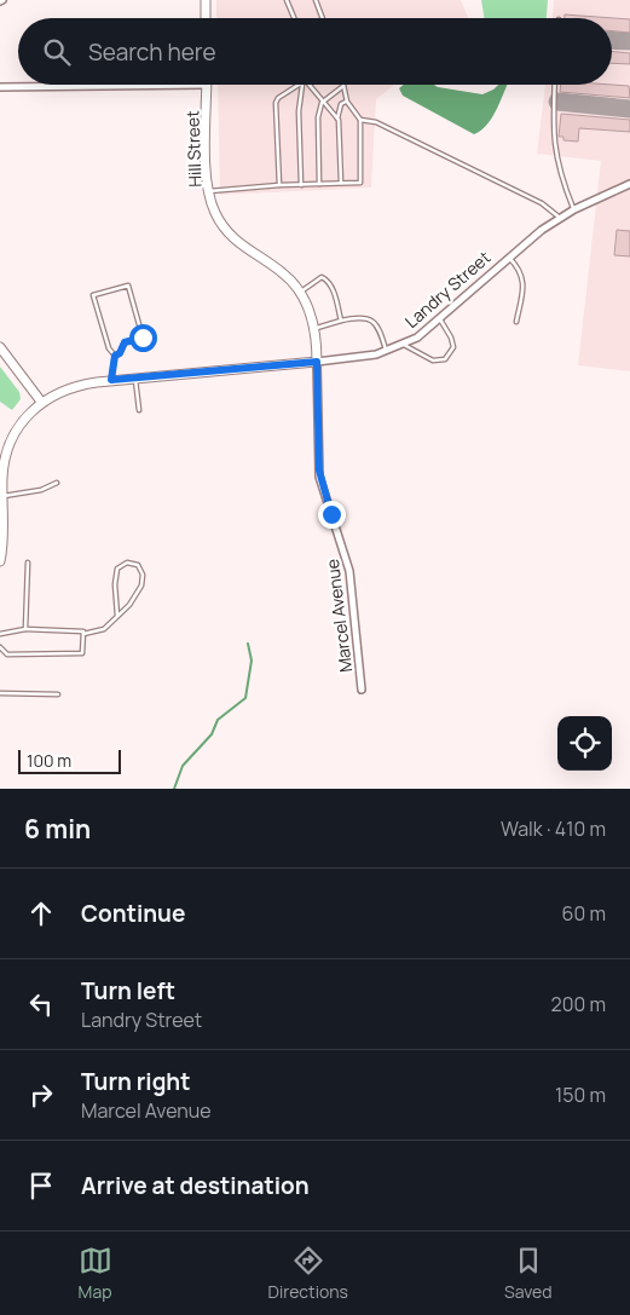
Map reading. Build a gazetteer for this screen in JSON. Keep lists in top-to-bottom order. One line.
{"streets":{"street":["Hill Street","Landry Street","Marcel Avenue"]},"crossings":[["Hill Street","Landry Street"],["Hill Street","Marcel Avenue"],["Landry Street","Marcel Avenue"]],"scale_bar":"100 m","page":{"search":"Search here","scale":"100 m","heading":["6 min","Walk · 410 m"],"list":[["Continue","60 m"],["Turn left","Landry Street","200 m"],["Turn right","Marcel Avenue","150 m"],"Arrive at destination"],"nav":["Map","Directions","Saved"]}}
